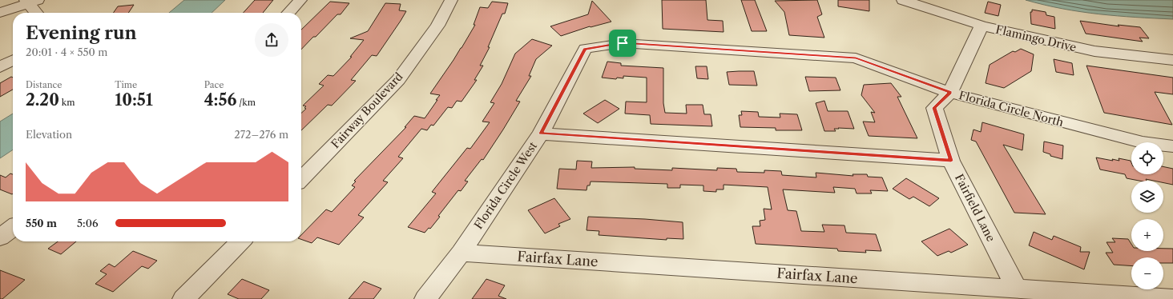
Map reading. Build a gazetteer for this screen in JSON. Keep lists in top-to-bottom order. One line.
{"streets":{"street":["Flamingo Drive","Florida Circle North","Fairway Boulevard","Florida Circle West","Fairfield Lane","Fairfax Lane"]},"crossings":[["Flamingo Drive","Fairfield Lane"],["Florida Circle North","Florida Circle West"],["Florida Circle North","Fairfield Lane"],["Florida Circle West","Fairfax Lane"],["Fairfield Lane","Fairfax Lane"]],"page":{"heading":["Evening run","20:01 · 4 × 550 m"],"stats":[["Distance","2.20 km"],["Time","10:51"],["Pace","4:56 /km"]],"chart":["Elevation","272–276 m"],"map_buttons":["+","−"],"list":[{"name":"550 m","note":"5:06"}]}}
